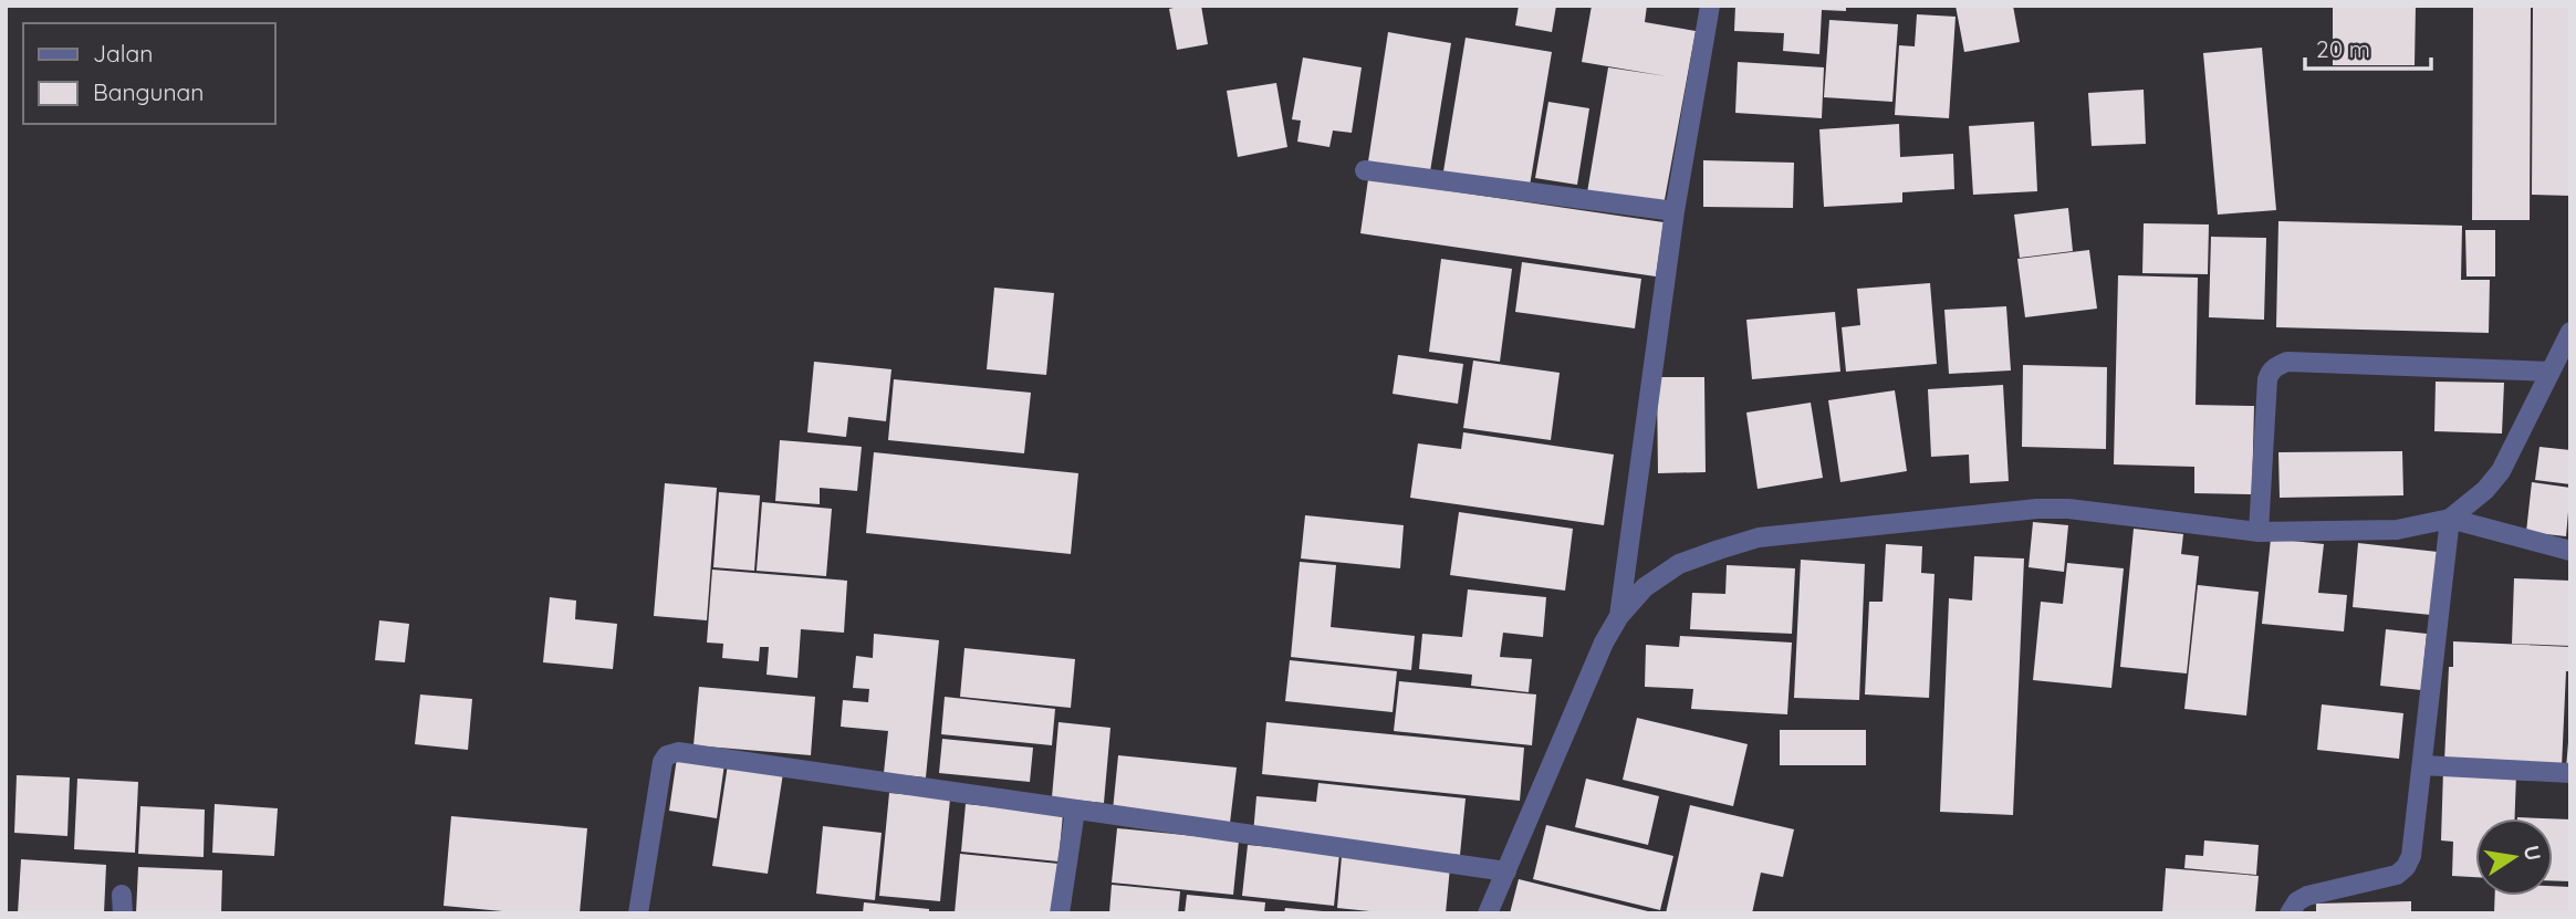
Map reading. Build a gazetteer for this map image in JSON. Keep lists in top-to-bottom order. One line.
{"legend":["Jalan","Bangunan"],"scale_bar":"20 m","north":"right"}
